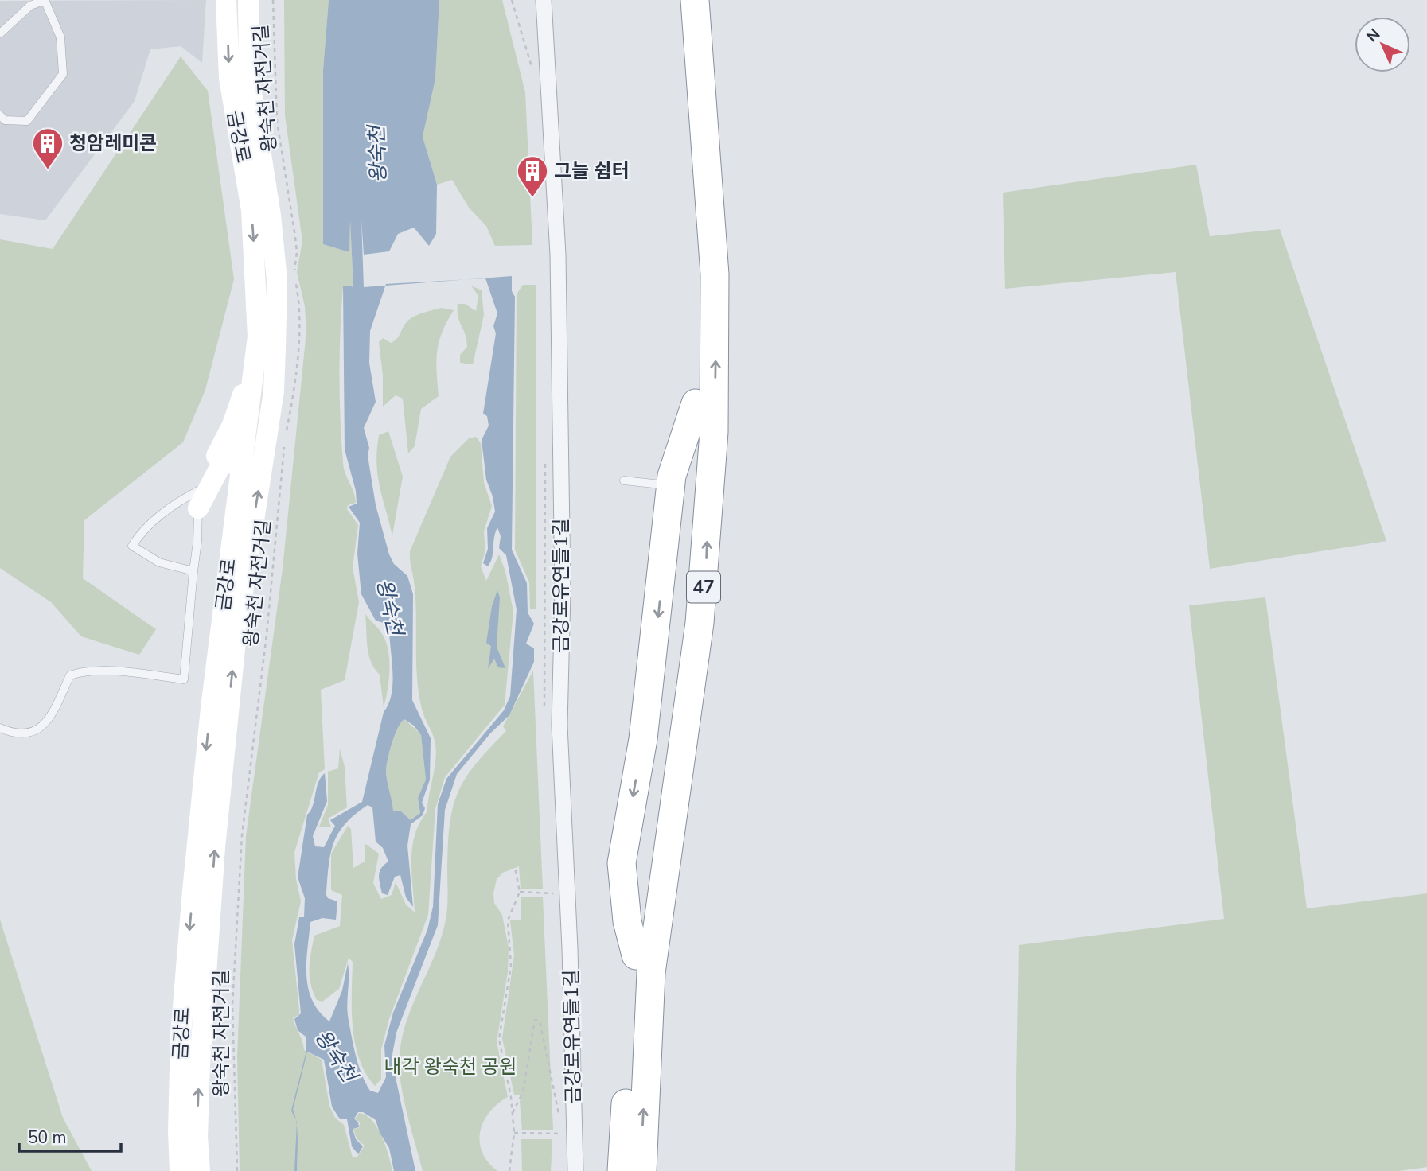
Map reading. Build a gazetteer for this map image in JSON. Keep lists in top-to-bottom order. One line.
{"streets":{"highway":["47"],"main road":["금강로"],"street":["금강로유연들1길"],"path":["왕숙천 자전거길"]},"water":["왕숙천"],"parks":["내각 왕숙천 공원"],"places":{"building":["청암레미콘","그늘 쉼터"]},"scale_bar":"50 m","north":"top left"}
